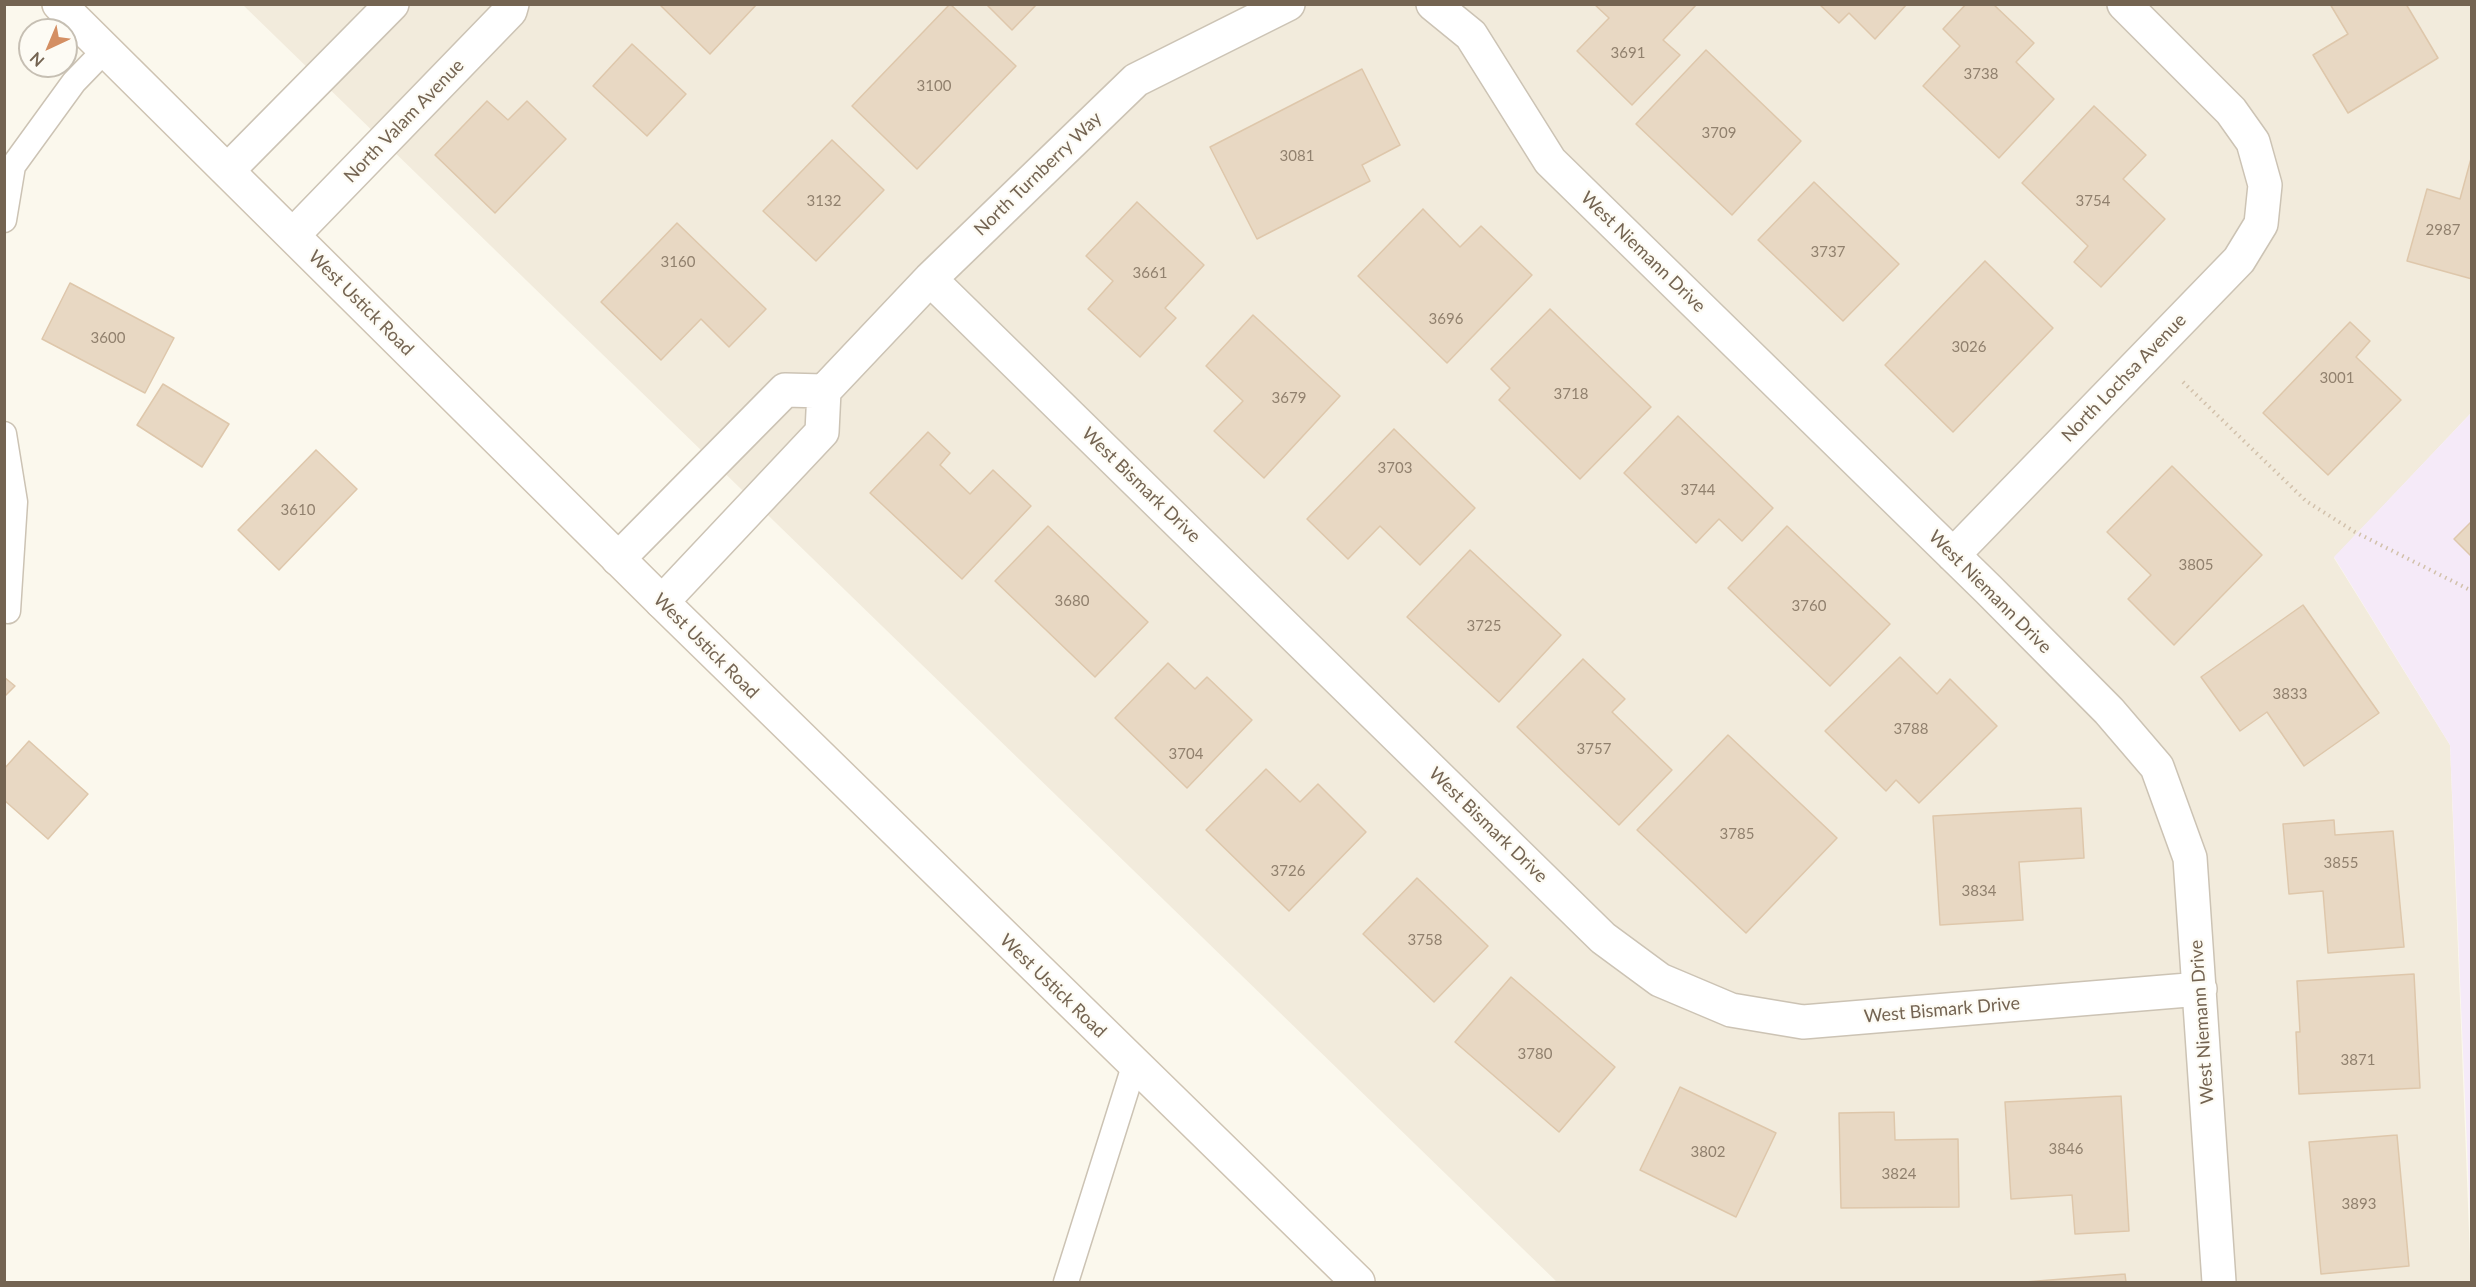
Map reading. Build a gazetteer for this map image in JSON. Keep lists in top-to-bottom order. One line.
{"streets":{"street":["North Valam Avenue","North Turnberry Way","West Niemann Drive","West Ustick Road","North Lochsa Avenue","West Bismark Drive"]},"crossings":[["North Valam Avenue","West Ustick Road"],["North Turnberry Way","West Bismark Drive"],["West Niemann Drive","North Lochsa Avenue"],["West Niemann Drive","West Bismark Drive"]],"house_numbers":["3691","3738","3100","3709","3081","3132","3754","2987","3737","3160","3661","3696","3600","3026","3001","3718","3679","3703","3744","3610","3805","3680","3760","3725","3833","3788","3757","3704","3785","3855","3726","3834","3758","3780","3871","3846","3802","3824","3893"],"north":"bottom left"}
